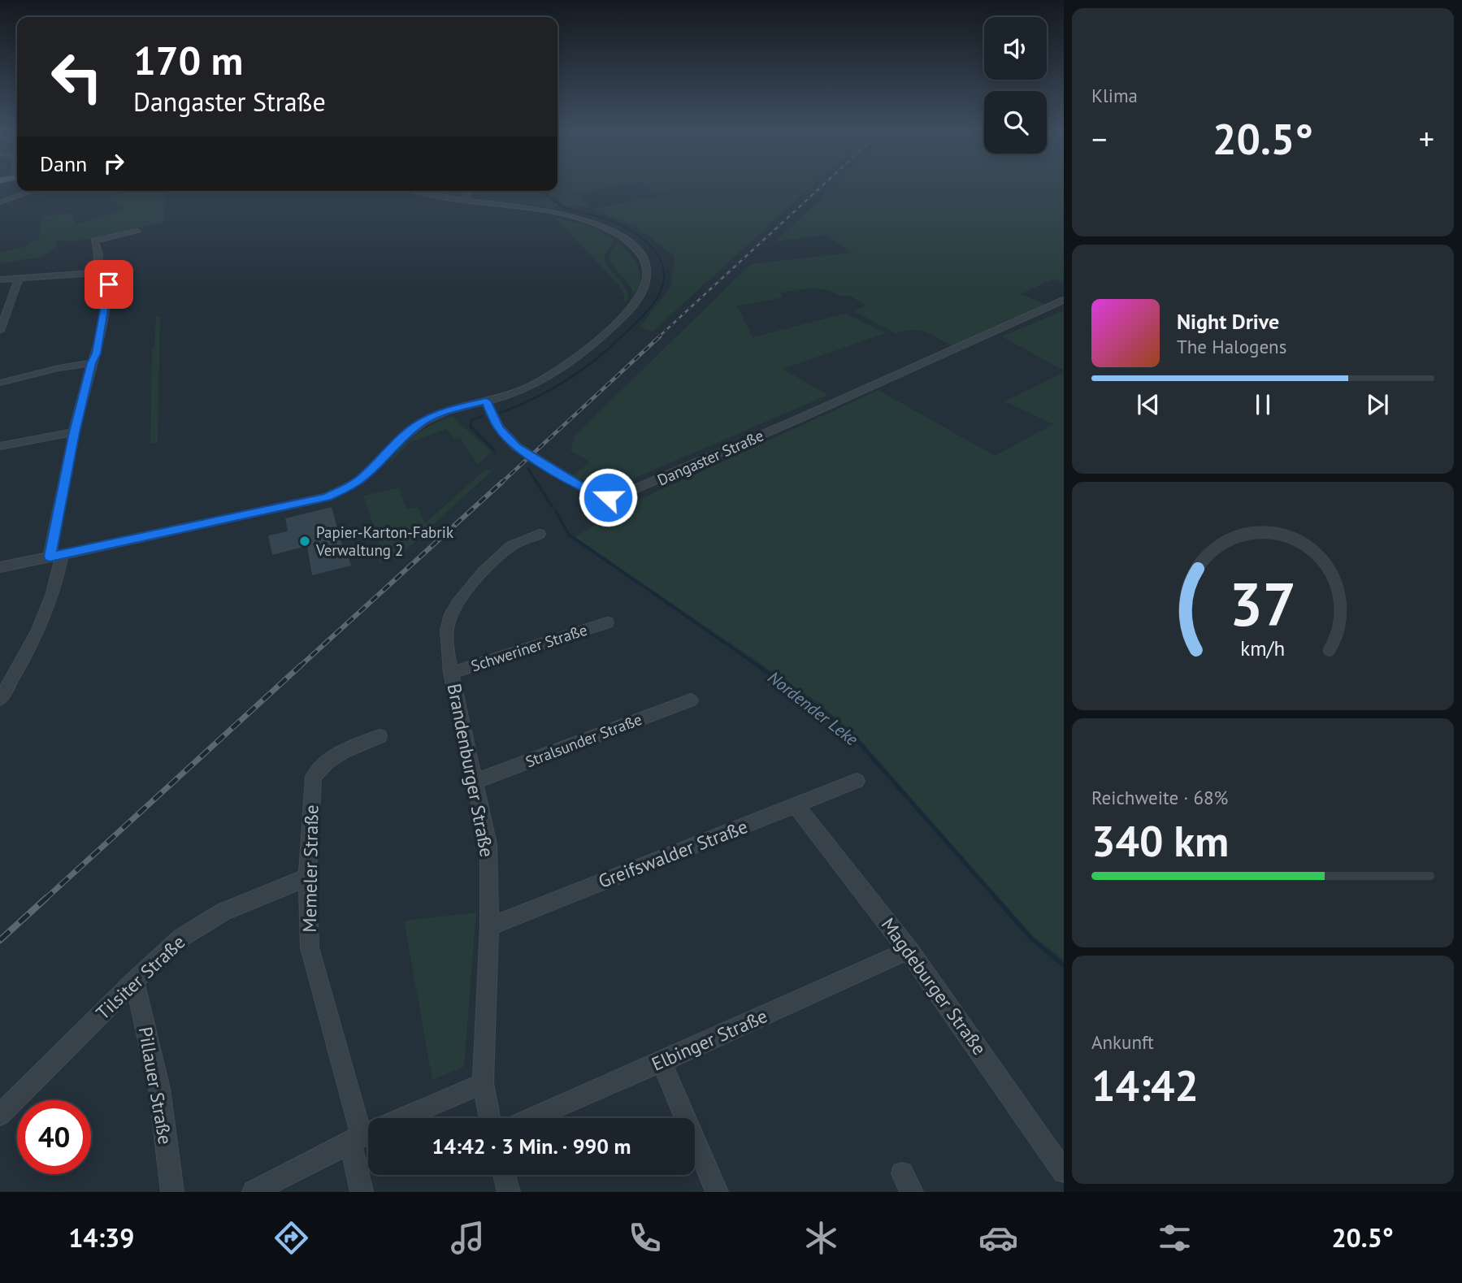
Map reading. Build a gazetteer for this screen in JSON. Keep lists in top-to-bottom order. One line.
{"streets":{"street":["Dangaster Straße","Schweriner Straße","Stralsunder Straße","Brandenburger Straße","Greifswalder Straße","Memeler Straße","Tilsiter Straße","Magdeburger Straße","Elbinger Straße","Pillauer Straße"]},"crossings":[["Schweriner Straße","Brandenburger Straße"],["Stralsunder Straße","Brandenburger Straße"],["Brandenburger Straße","Greifswalder Straße"],["Greifswalder Straße","Magdeburger Straße"],["Memeler Straße","Tilsiter Straße"],["Tilsiter Straße","Pillauer Straße"],["Magdeburger Straße","Elbinger Straße"]],"water":["Nordender Leke"],"places":["Papier-Karton-Fabrik Verwaltung 2"],"page":{"tile":["Klima",["Reichweite · 68%","340 km"],["Ankunft","14:42"]],"turn":["170 m","Dangaster Straße"],"heat":["−","20.5°","+"],"then":"Dann","song":["Night Drive","The Halogens"],"limit":"40","trip":"14:42 · 3 Min. · 990 m","tabs":["14:39","20.5°"],"gauge":["37","km/h"]}}
